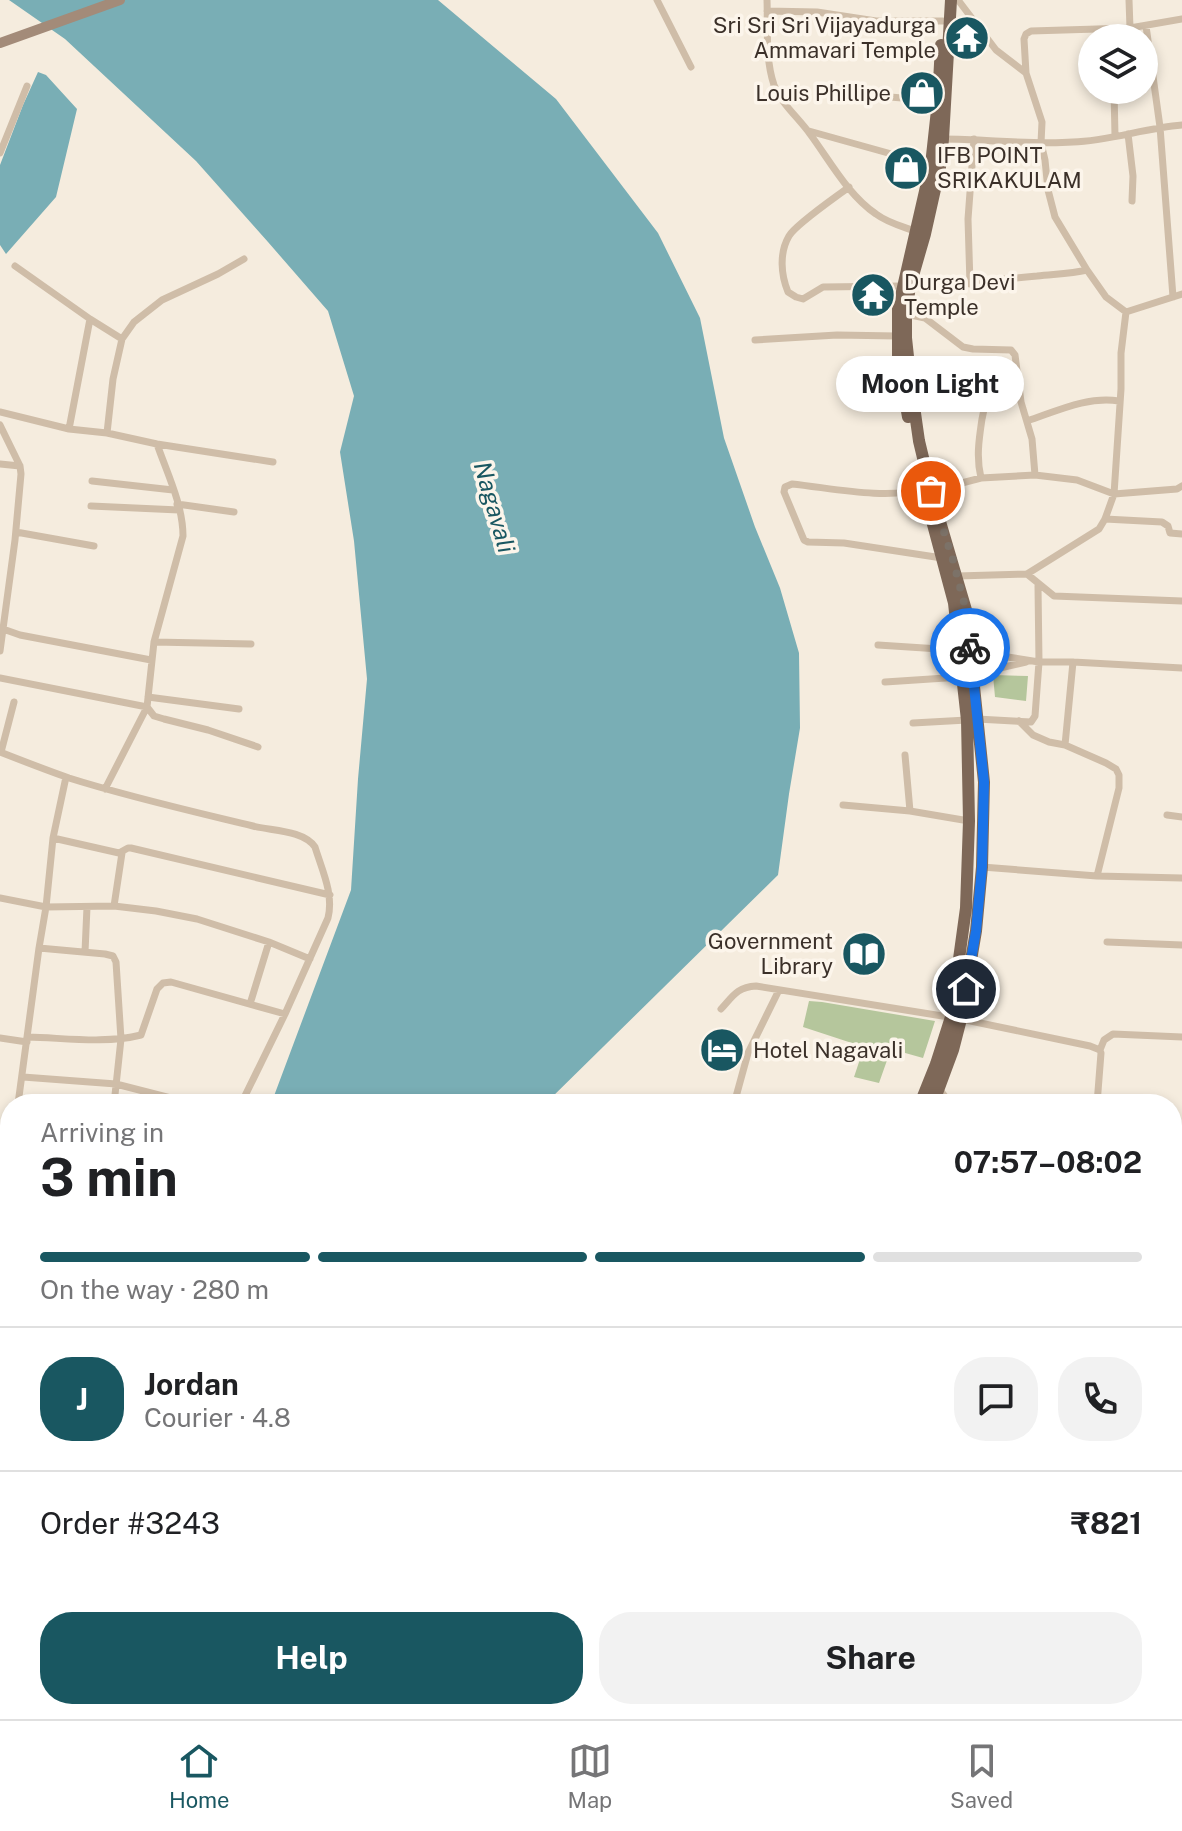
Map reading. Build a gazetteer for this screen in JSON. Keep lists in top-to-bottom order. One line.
{"water":["Nagavali"],"places":{"temple":["Sri Sri Sri Vijayadurga Ammavari Temple","Durga Devi Temple"],"shop":["Louis Phillipe","IFB POINT SRIKAKULAM"],"other":["Moon Light"],"library":["Government Library"],"hotel":["Hotel Nagavali"]},"page":{"bubble":"Moon Light","heading":["3 min","Arriving in","07:57–08:02"],"panel":["Jordan","Courier · 4.8","Order #3243","₹821"],"bar":"On the way · 280 m","round":"J","buttons":["Help","Share"],"tabs":["Home","Map","Saved"]}}
